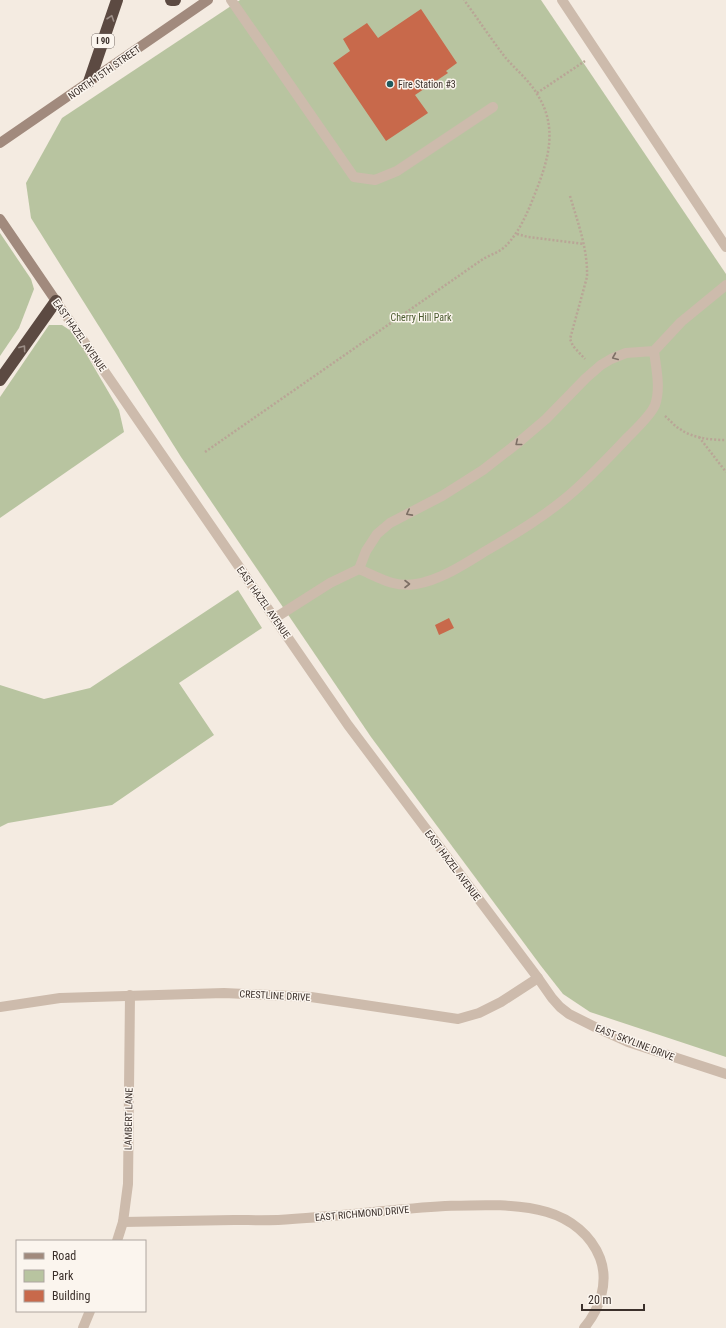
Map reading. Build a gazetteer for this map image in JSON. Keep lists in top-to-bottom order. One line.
{"streets":{"highway":["I 90"],"main road":["NORTH 15TH STREET","EAST HAZEL AVENUE"],"street":["CRESTLINE DRIVE","EAST SKYLINE DRIVE","LAMBERT LANE","EAST RICHMOND DRIVE"]},"crossings":[["I 90","NORTH 15TH STREET"],["EAST HAZEL AVENUE","CRESTLINE DRIVE"],["EAST HAZEL AVENUE","EAST SKYLINE DRIVE"],["CRESTLINE DRIVE","EAST SKYLINE DRIVE"],["CRESTLINE DRIVE","LAMBERT LANE"],["LAMBERT LANE","EAST RICHMOND DRIVE"]],"parks":["Cherry Hill Park"],"places":["Fire Station #3"],"legend":["Road","Park","Building"],"scale_bar":"20 m"}
